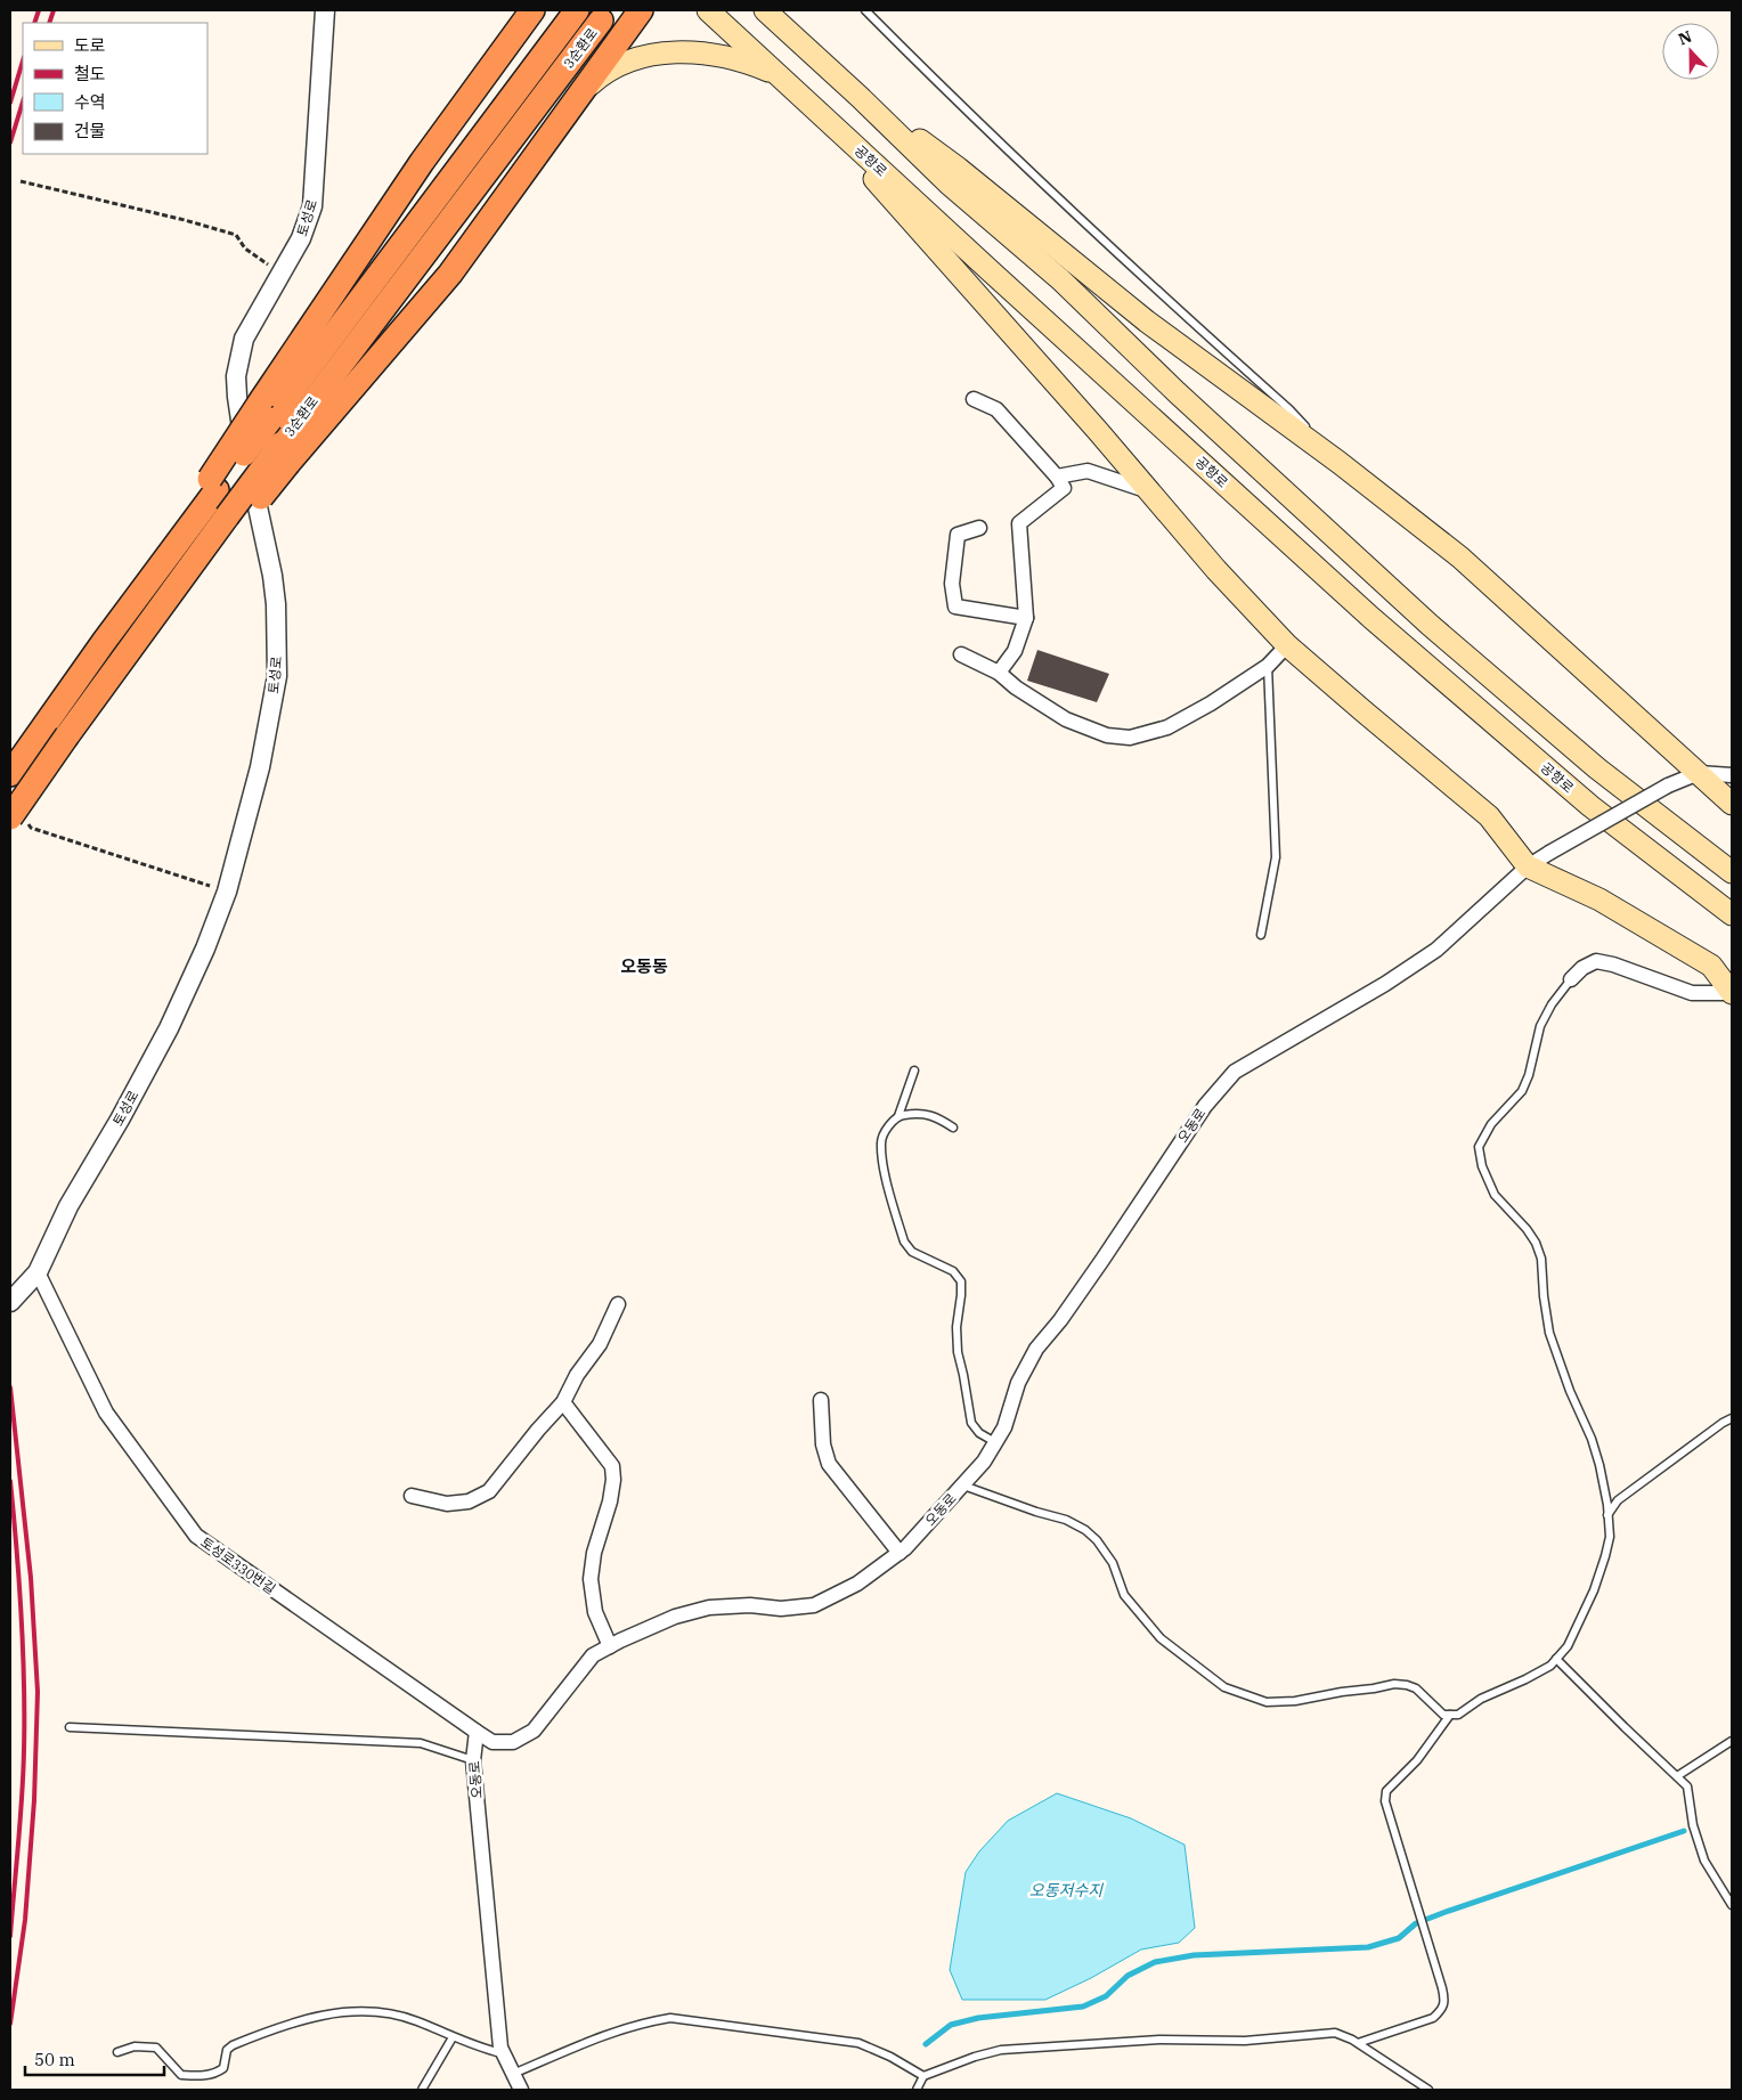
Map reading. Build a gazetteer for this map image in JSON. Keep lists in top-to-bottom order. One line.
{"streets":{"highway":["3순환로"],"main road":["공항로"],"street":["토성로","오동로","토성로330번길"]},"crossings":[["토성로","토성로330번길"],["오동로","토성로330번길"]],"districts":["오동동"],"water":["오동저수지"],"legend":["도로","철도","수역","건물"],"scale_bar":"50 m","north":"top"}
